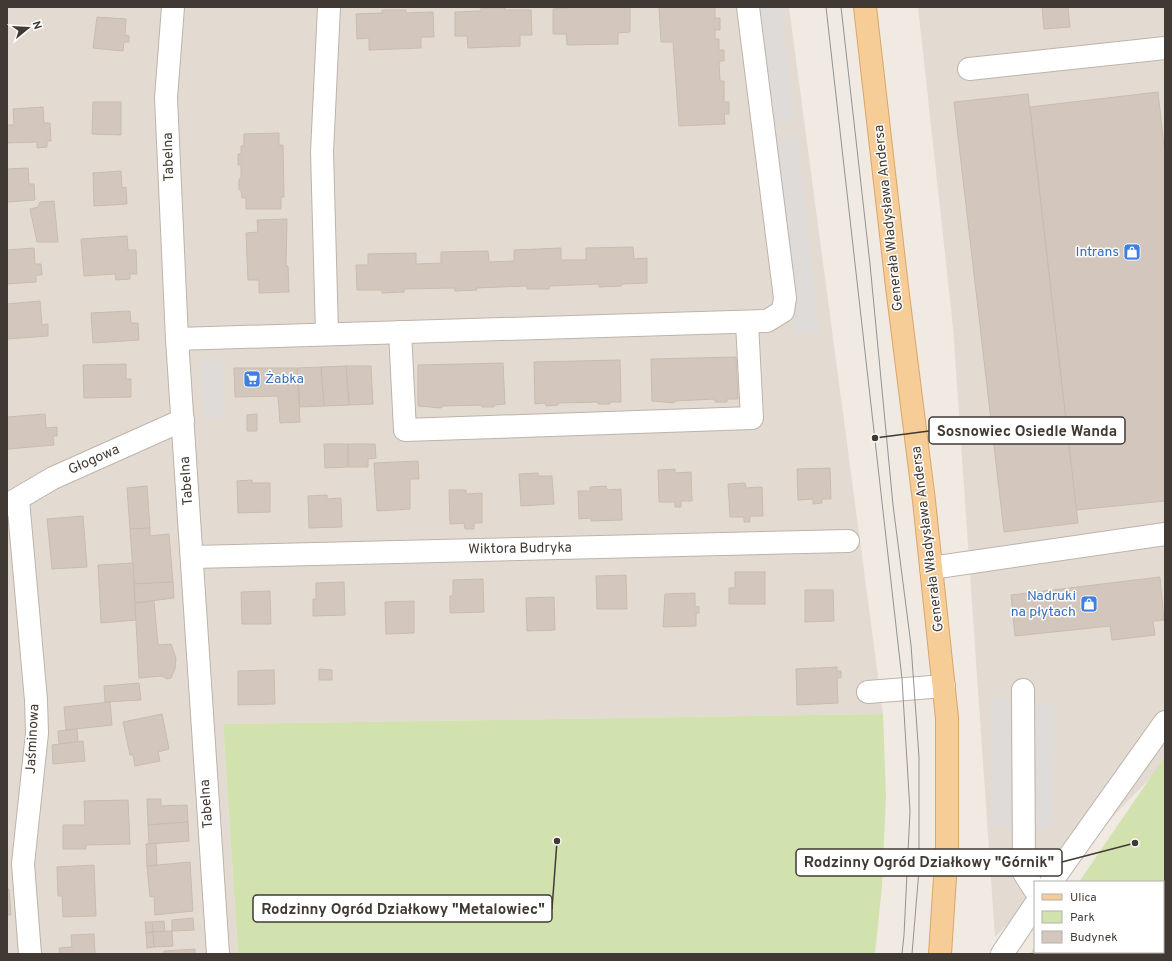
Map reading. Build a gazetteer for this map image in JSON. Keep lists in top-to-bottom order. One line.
{"streets":{"main road":["Generała Władysława Andersa"],"street":["Tabelna","Głogowa","Wiktora Budryka","Jaśminowa"]},"crossings":[["Tabelna","Głogowa"],["Tabelna","Wiktora Budryka"],["Głogowa","Jaśminowa"]],"places":{"shop":["Intrans","Nadruki na płytach"],"supermarket":["Żabka"],"other":["Sosnowiec Osiedle Wanda","Rodzinny Ogród Działkowy \"Metalowiec\"","Rodzinny Ogród Działkowy \"Górnik\""]},"legend":["Ulica","Park","Budynek"],"north":"right"}
